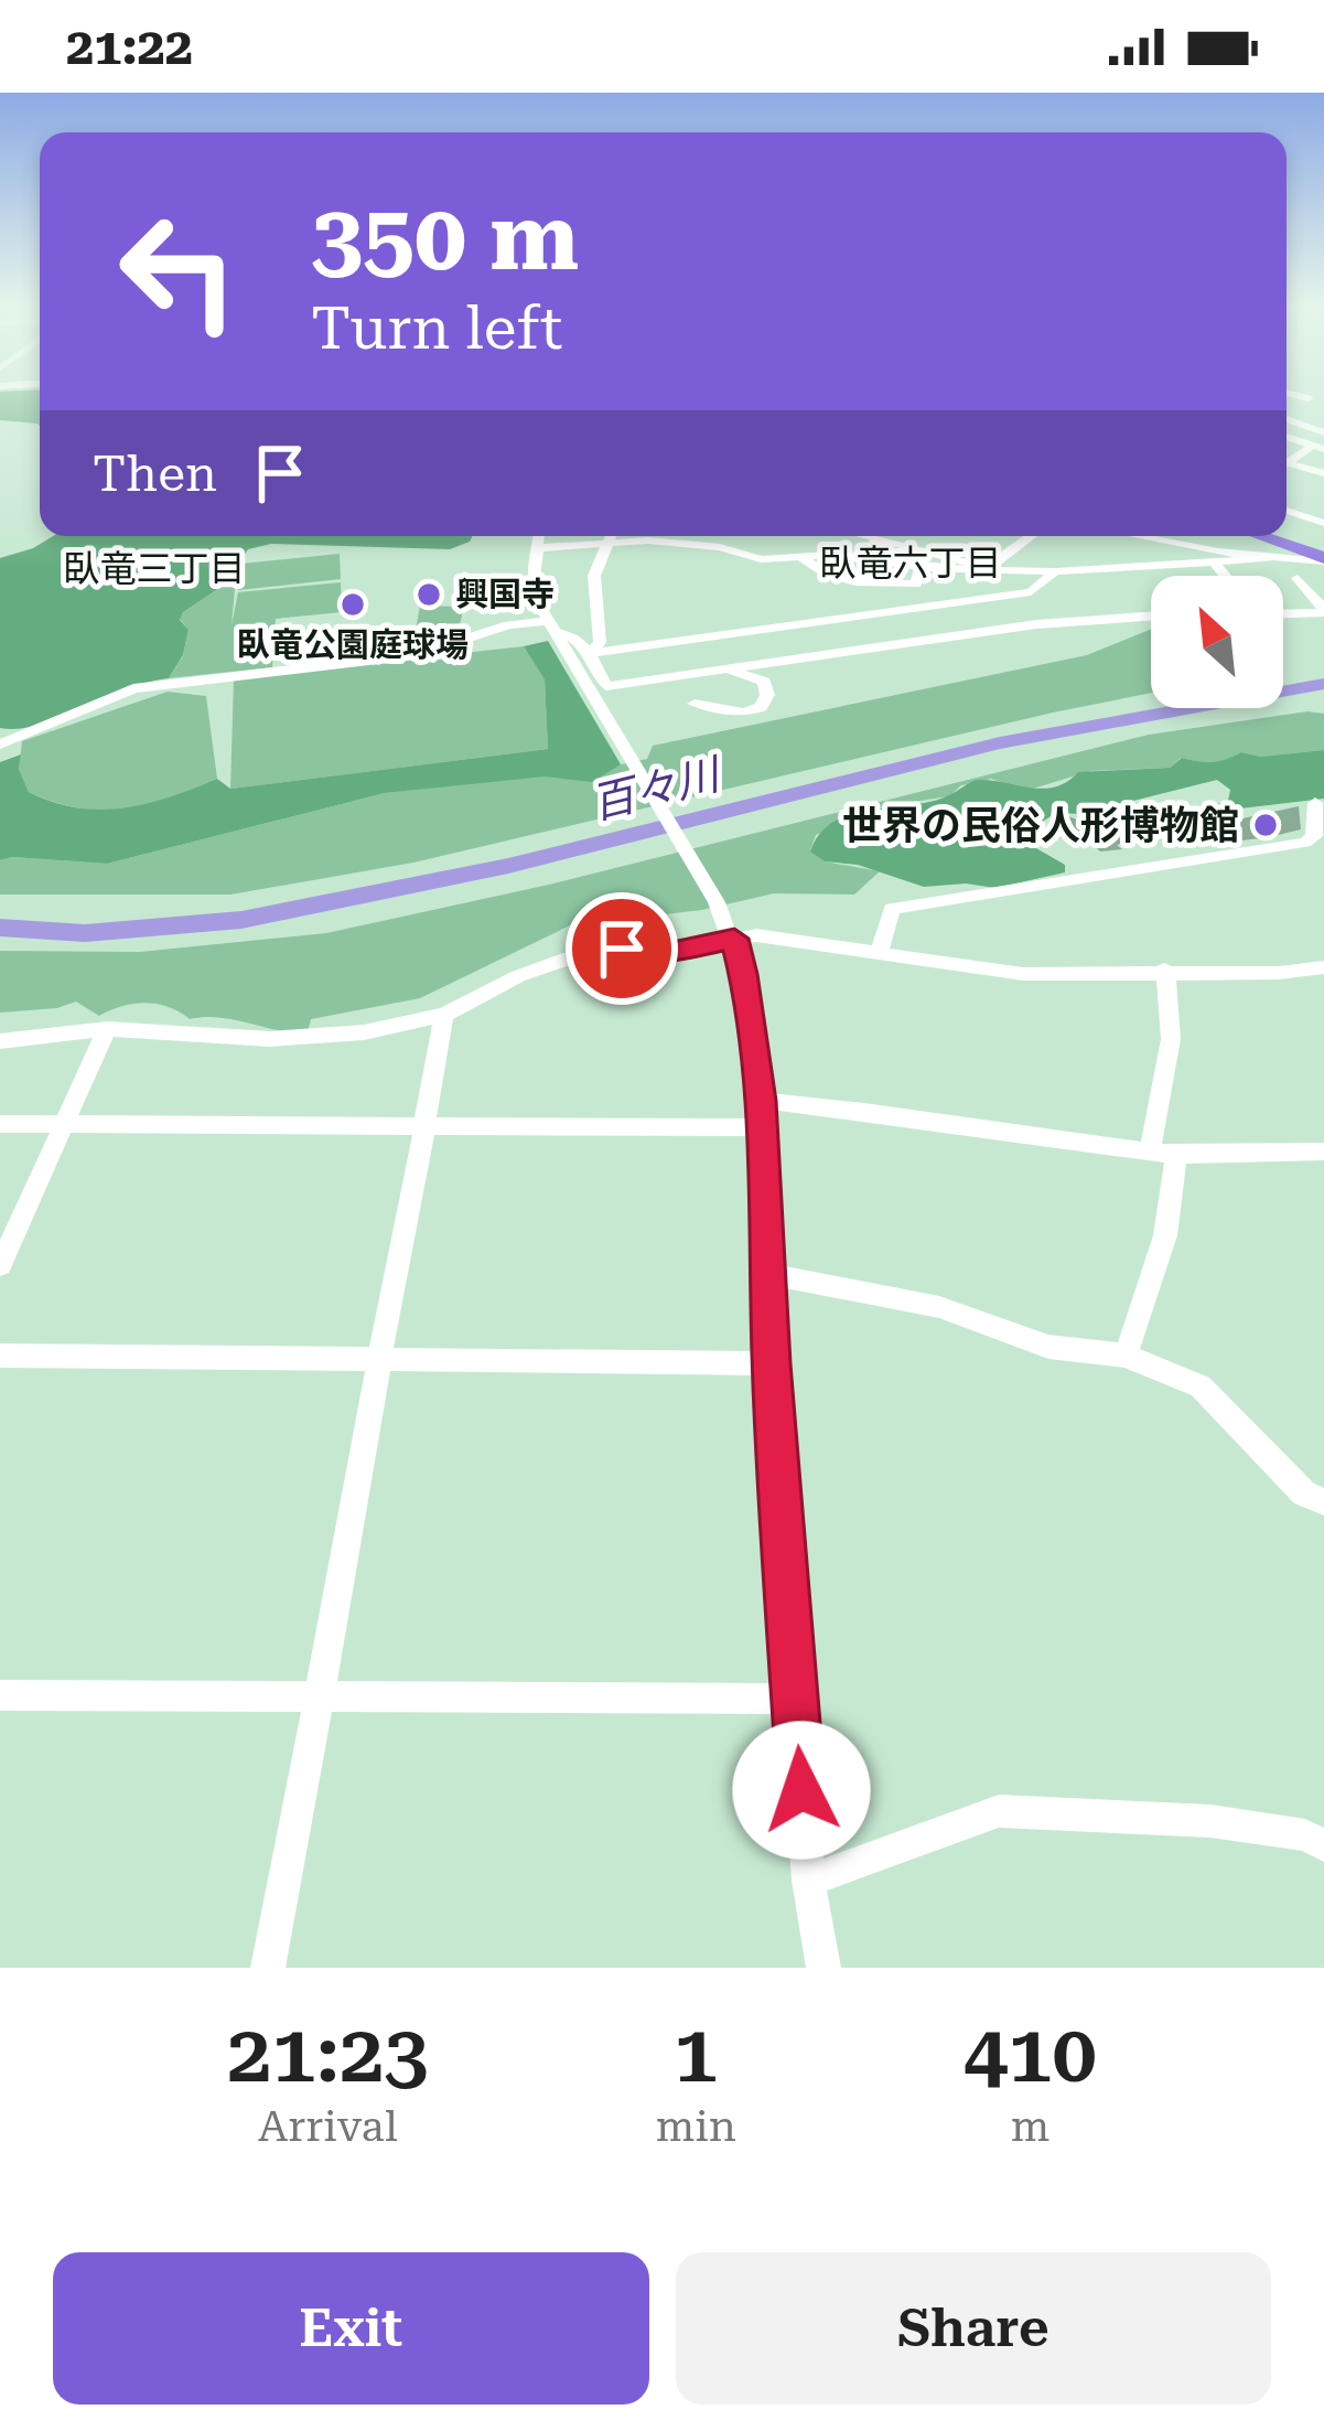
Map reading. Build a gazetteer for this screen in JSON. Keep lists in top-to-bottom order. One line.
{"districts":["臥竜六丁目","臥竜三丁目"],"water":["百々川"],"places":["興国寺","臥竜公園庭球場","世界の民俗人形博物館"],"north":"top left","page":{"status":"21:22","turn":["350 m","Turn left"],"then":"Then","eta":["21:23","Arrival","1","min","410","m"],"buttons":["Exit","Share"]}}
